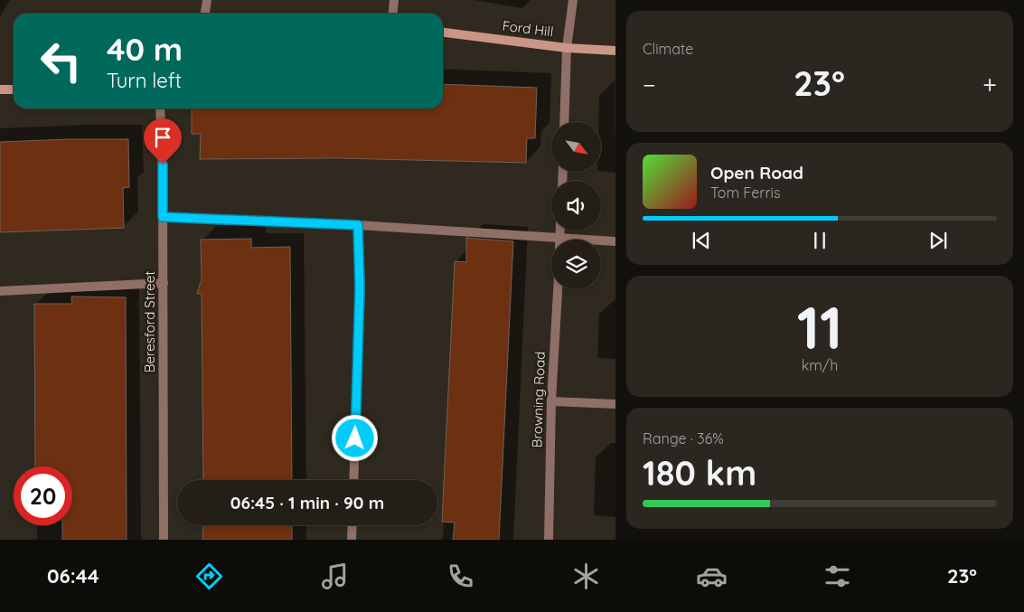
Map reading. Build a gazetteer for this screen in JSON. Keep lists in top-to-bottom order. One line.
{"streets":{"street":["Ford Hill","Beresford Street","Browning Road"]},"north":"bottom right","page":{"tile":["Climate",["11","km/h"],["Range · 36%","180 km"]],"turn":["40 m","Turn left"],"heat":["−","23°","+"],"song":["Open Road","Tom Ferris"],"limit":"20","trip":"06:45 · 1 min · 90 m","tabs":["06:44","23°"]}}
